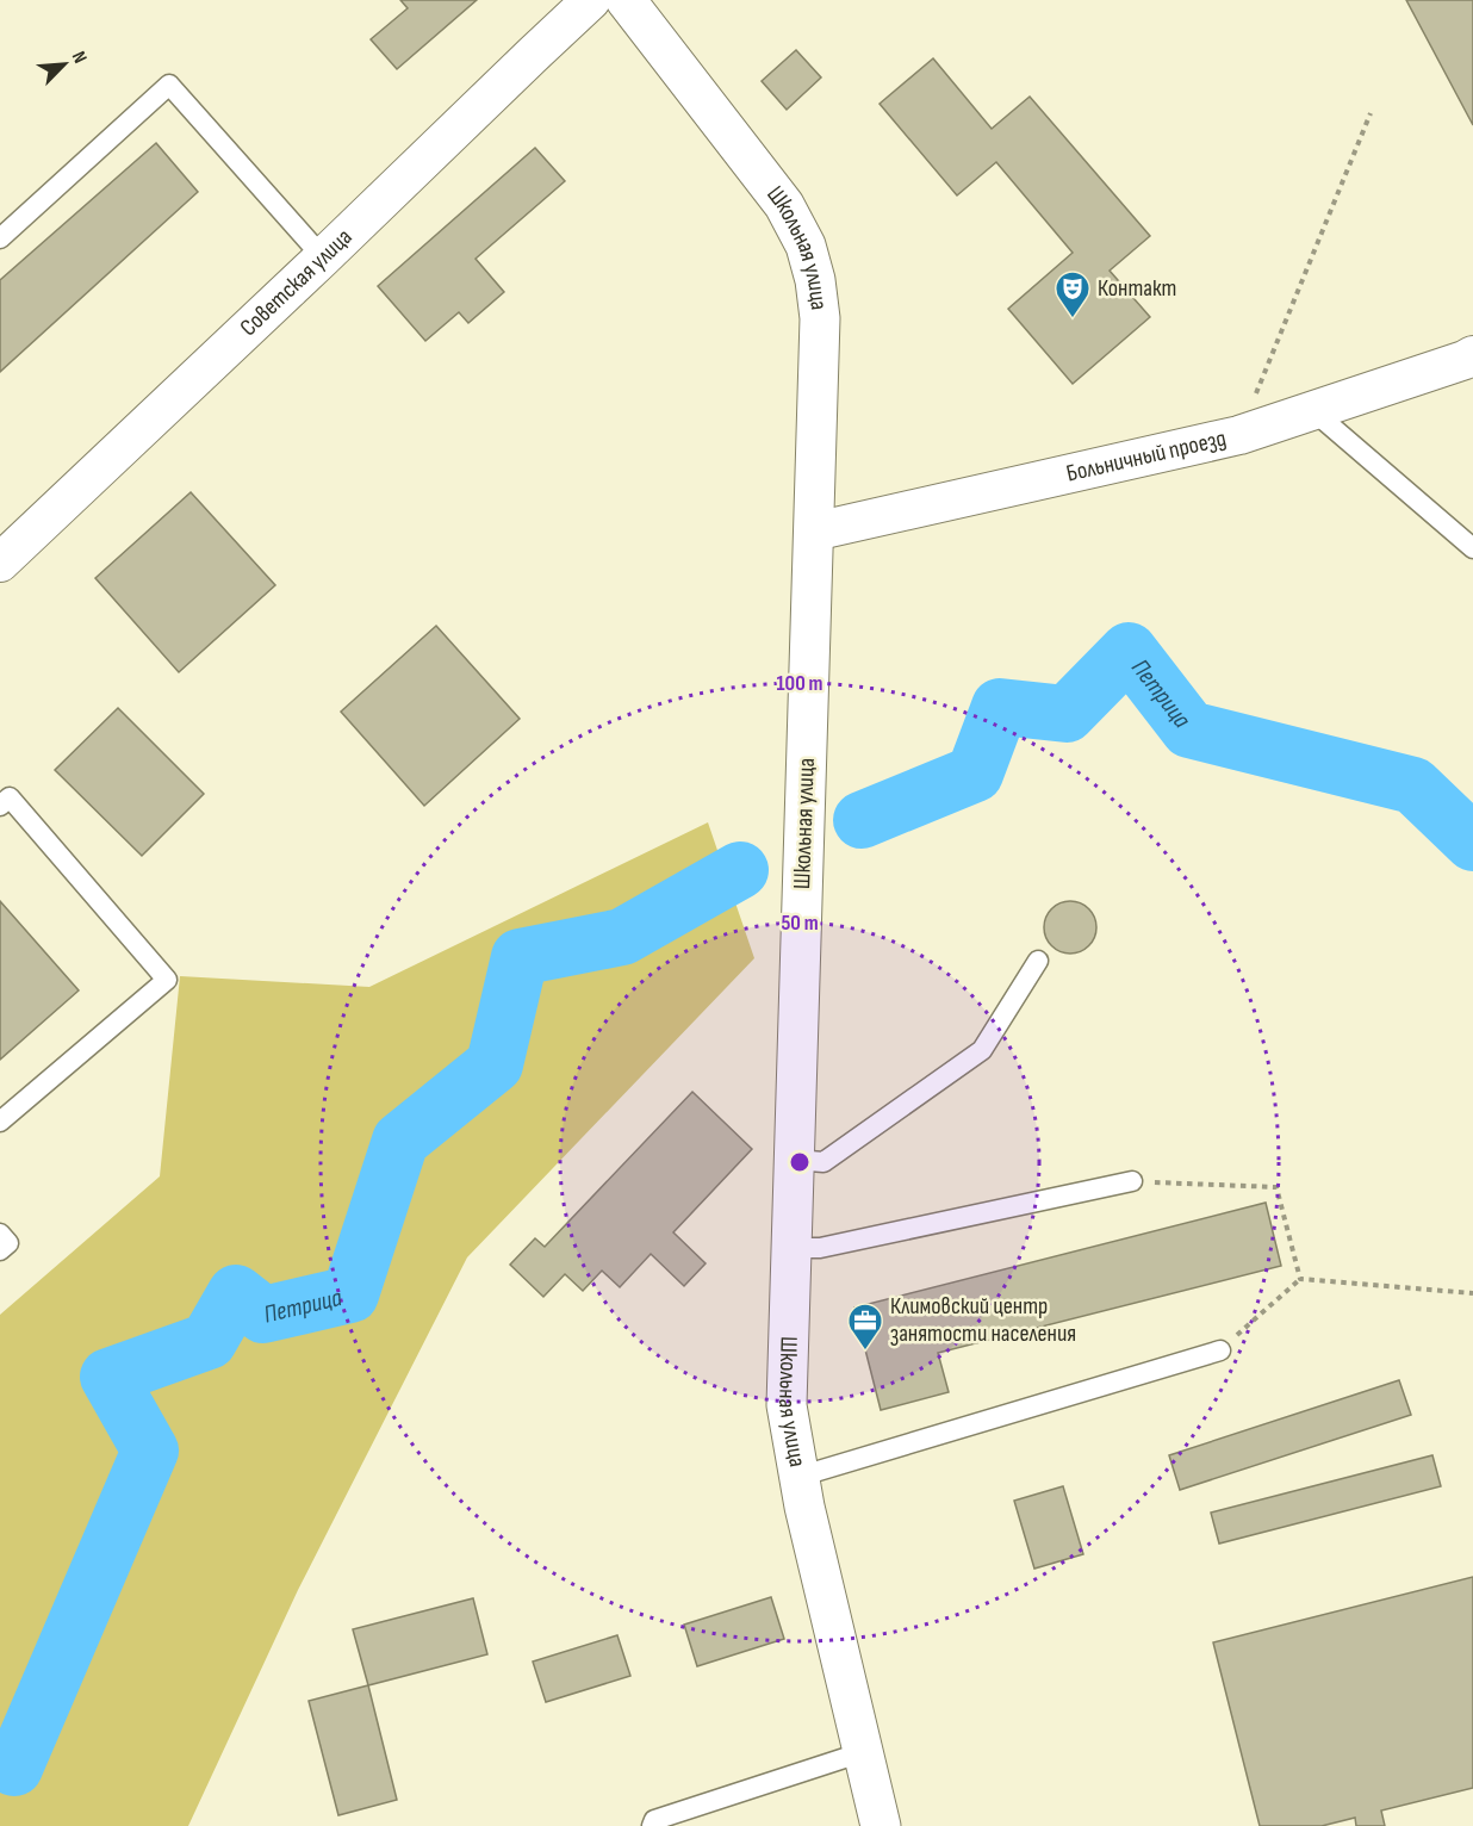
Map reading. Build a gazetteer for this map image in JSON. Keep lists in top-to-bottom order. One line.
{"streets":{"street":["Школьная улица","Советская улица","Больничный проезд"]},"crossings":[["Школьная улица","Больничный проезд"]],"water":["Петрица"],"places":{"theatre":["Контакт"],"office":["Климовский центр занятости населения"]},"north":"top right","rings":["100 m","50 m"]}
